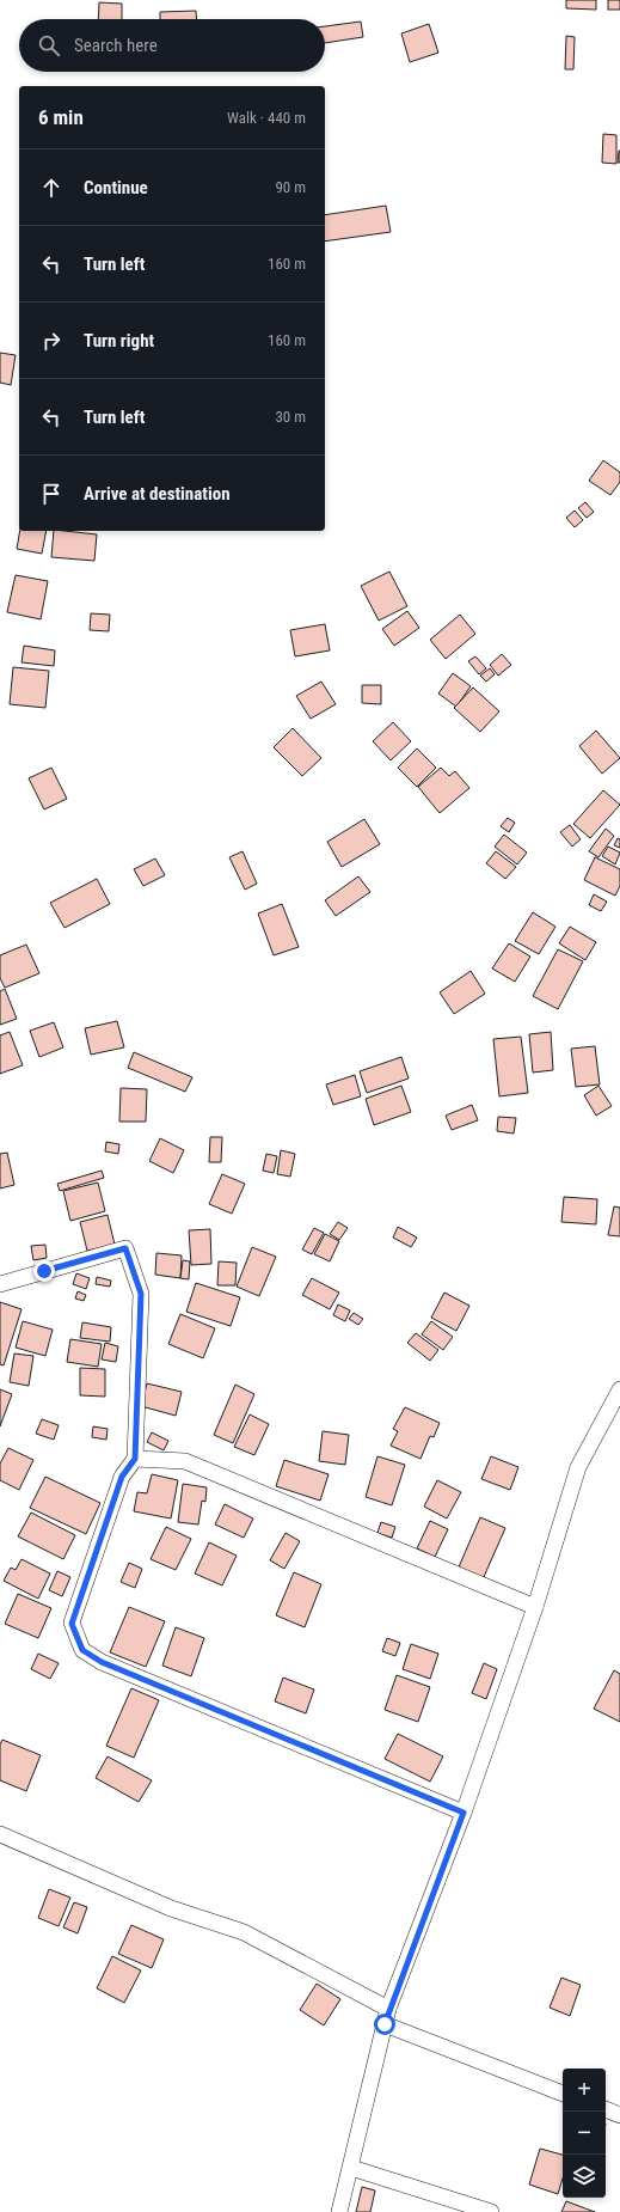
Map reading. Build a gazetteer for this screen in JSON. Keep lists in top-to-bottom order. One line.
{"page":{"search":"Search here","heading":["6 min","Walk · 440 m"],"list":[["Continue","90 m"],["Turn left","160 m"],["Turn right","160 m"],["Turn left","30 m"],"Arrive at destination"],"map_buttons":["+","−"]}}
